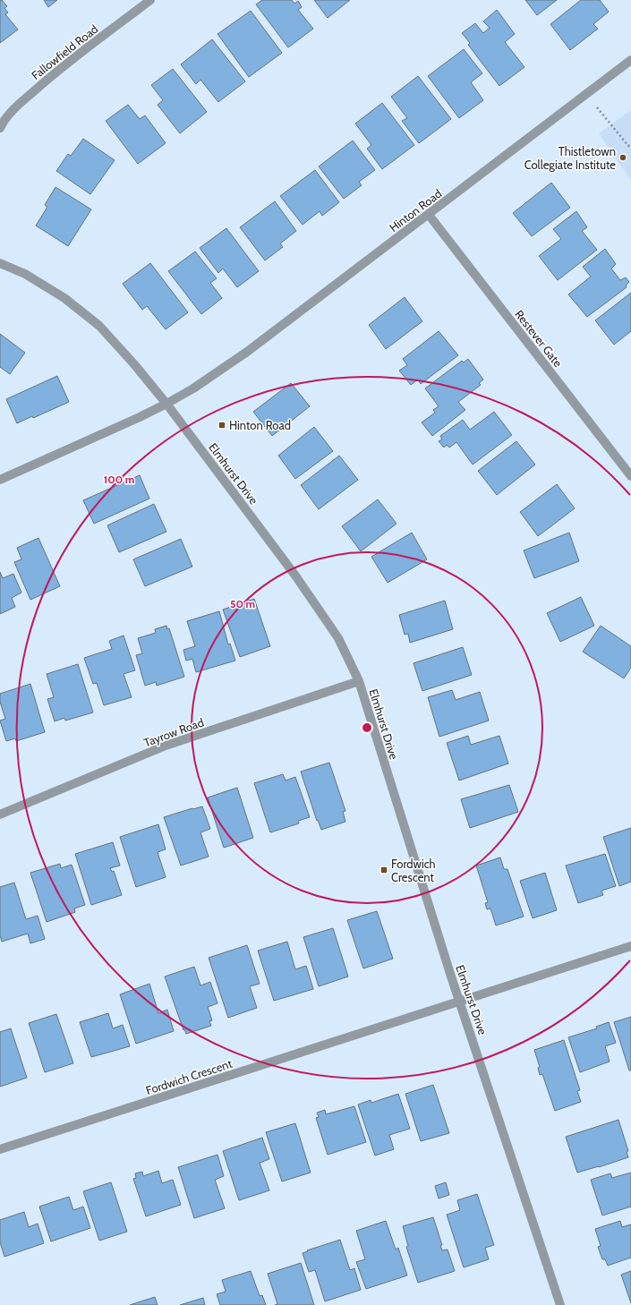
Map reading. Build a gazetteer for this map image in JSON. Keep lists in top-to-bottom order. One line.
{"streets":{"street":["Fallowfield Road","Hinton Road","Restever Gate","Elmhurst Drive","Tayrow Road","Fordwich Crescent"]},"crossings":[["Hinton Road","Restever Gate"],["Hinton Road","Elmhurst Drive"],["Elmhurst Drive","Tayrow Road"],["Elmhurst Drive","Fordwich Crescent"]],"places":{"other":["Thistletown Collegiate Institute"],"transit":["Hinton Road","Fordwich Crescent"]},"rings":["100 m","50 m"]}
